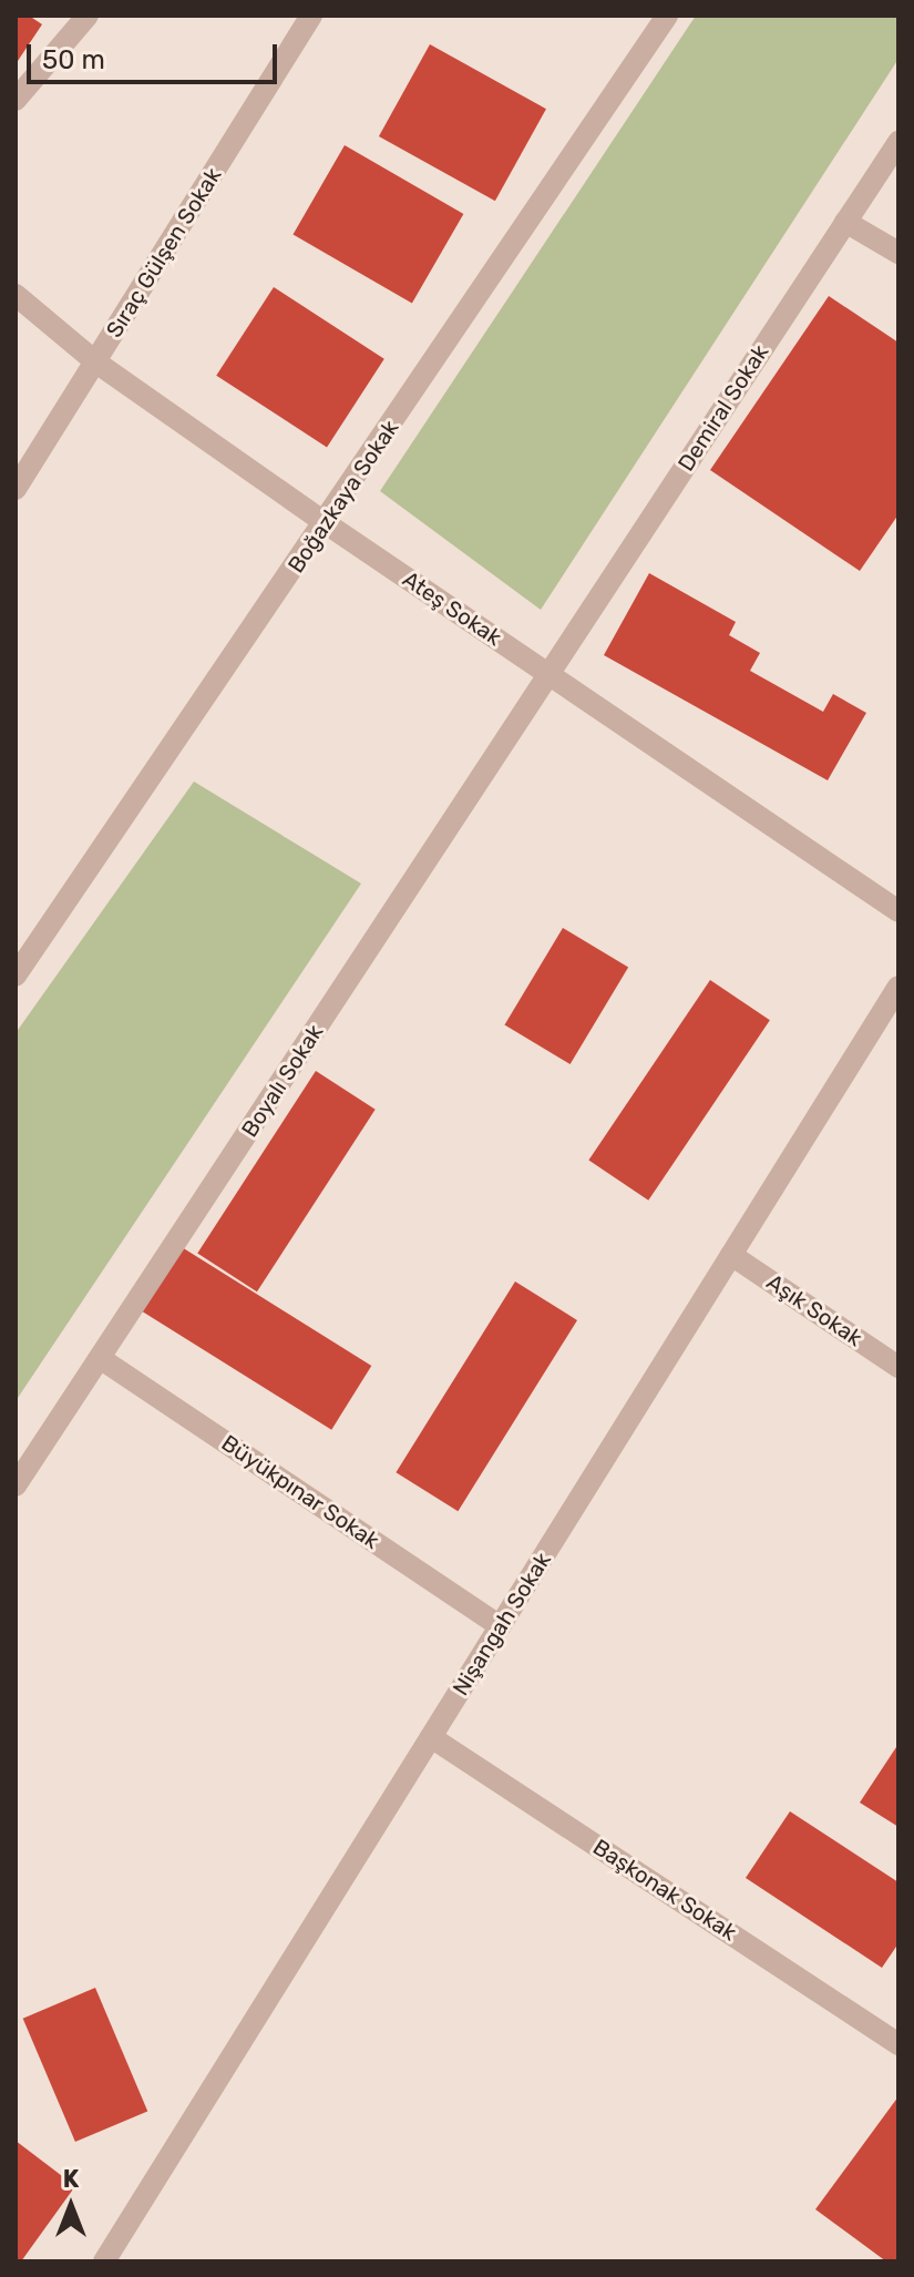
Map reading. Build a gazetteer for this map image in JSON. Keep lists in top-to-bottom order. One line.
{"streets":{"street":["Sıraç Gülşen Sokak","Demiral Sokak","Boğazkaya Sokak","Ateş Sokak","Boyalı Sokak","Aşık Sokak","Büyükpınar Sokak","Nişangah Sokak","Başkonak Sokak"]},"crossings":[["Sıraç Gülşen Sokak","Ateş Sokak"],["Demiral Sokak","Ateş Sokak"],["Demiral Sokak","Boyalı Sokak"],["Boğazkaya Sokak","Ateş Sokak"],["Ateş Sokak","Boyalı Sokak"],["Boyalı Sokak","Büyükpınar Sokak"],["Aşık Sokak","Nişangah Sokak"],["Büyükpınar Sokak","Nişangah Sokak"],["Nişangah Sokak","Başkonak Sokak"]],"scale_bar":"50 m","north":"top"}
